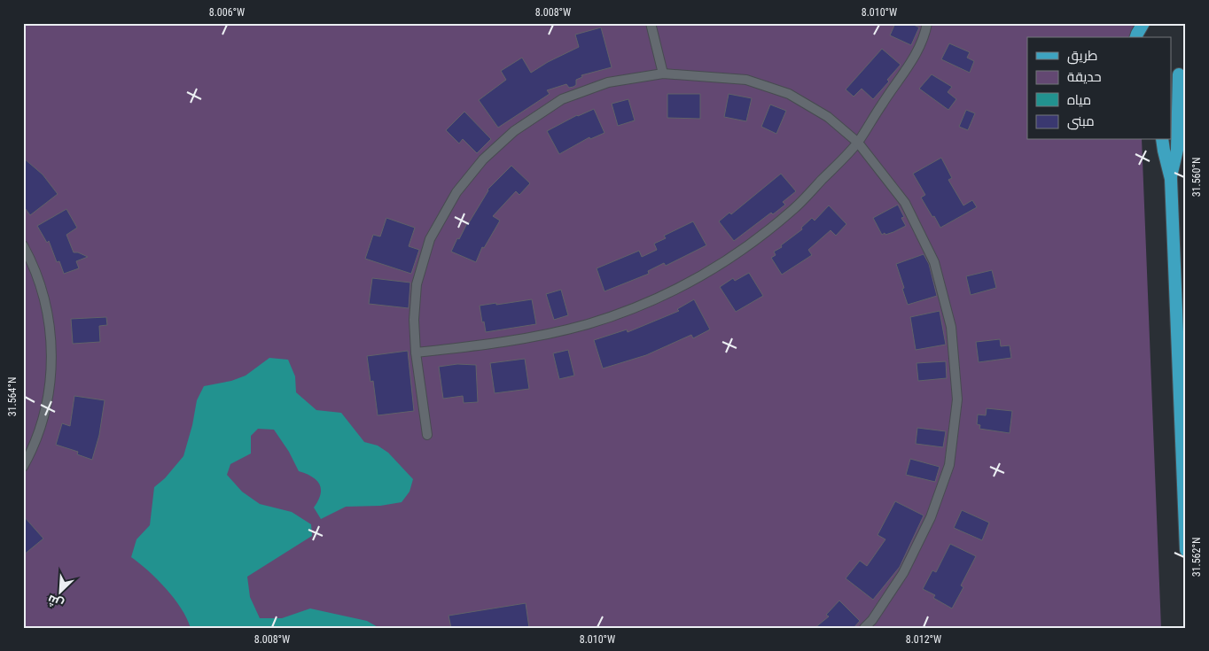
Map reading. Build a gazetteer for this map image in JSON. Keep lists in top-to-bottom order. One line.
{"legend":["طريق","حديقة","مياه","مبنى"],"north":"bottom left","coordinates":["8.006°W","8.008°W","8.010°W","31.560°N","31.564°N","31.562°N","8.012°W"]}
